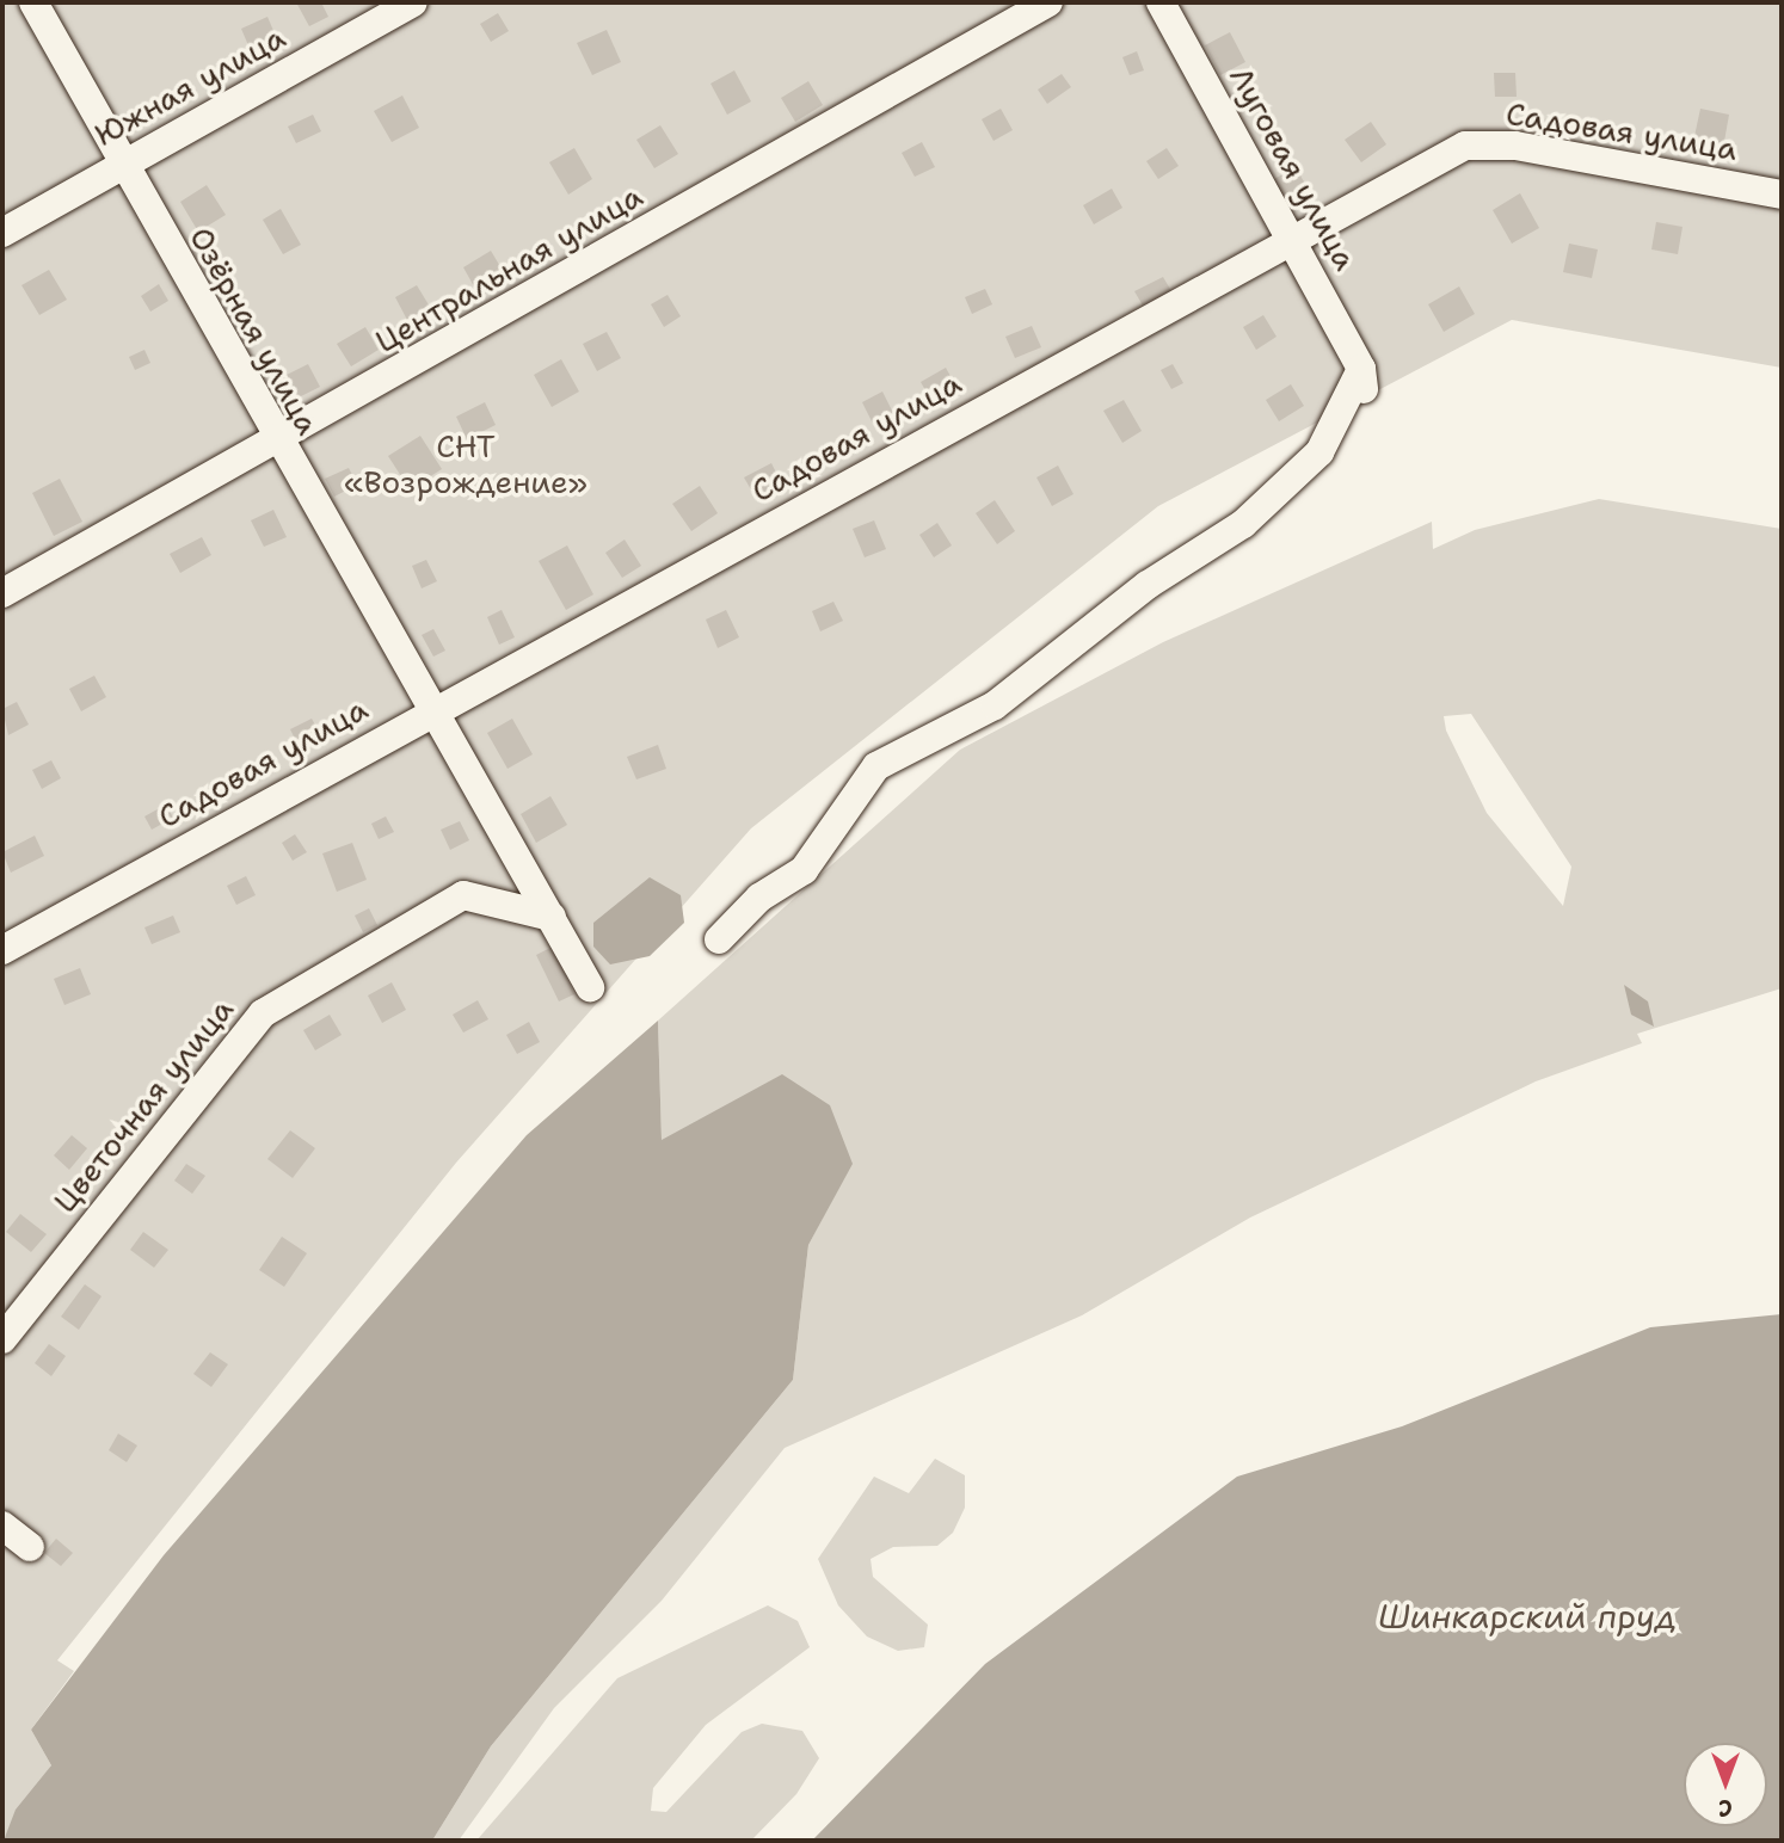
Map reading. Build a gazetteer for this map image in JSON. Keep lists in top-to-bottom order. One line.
{"streets":{"street":["Южная улица","Садовая улица","Луговая улица","Центральная улица","Озёрная улица","Цветочная улица"]},"crossings":[["Южная улица","Озёрная улица"],["Садовая улица","Луговая улица"],["Садовая улица","Озёрная улица"],["Центральная улица","Озёрная улица"],["Озёрная улица","Цветочная улица"]],"water":["Шинкарский пруд"],"parks":["СНТ «Возрождение»"],"north":"bottom"}
